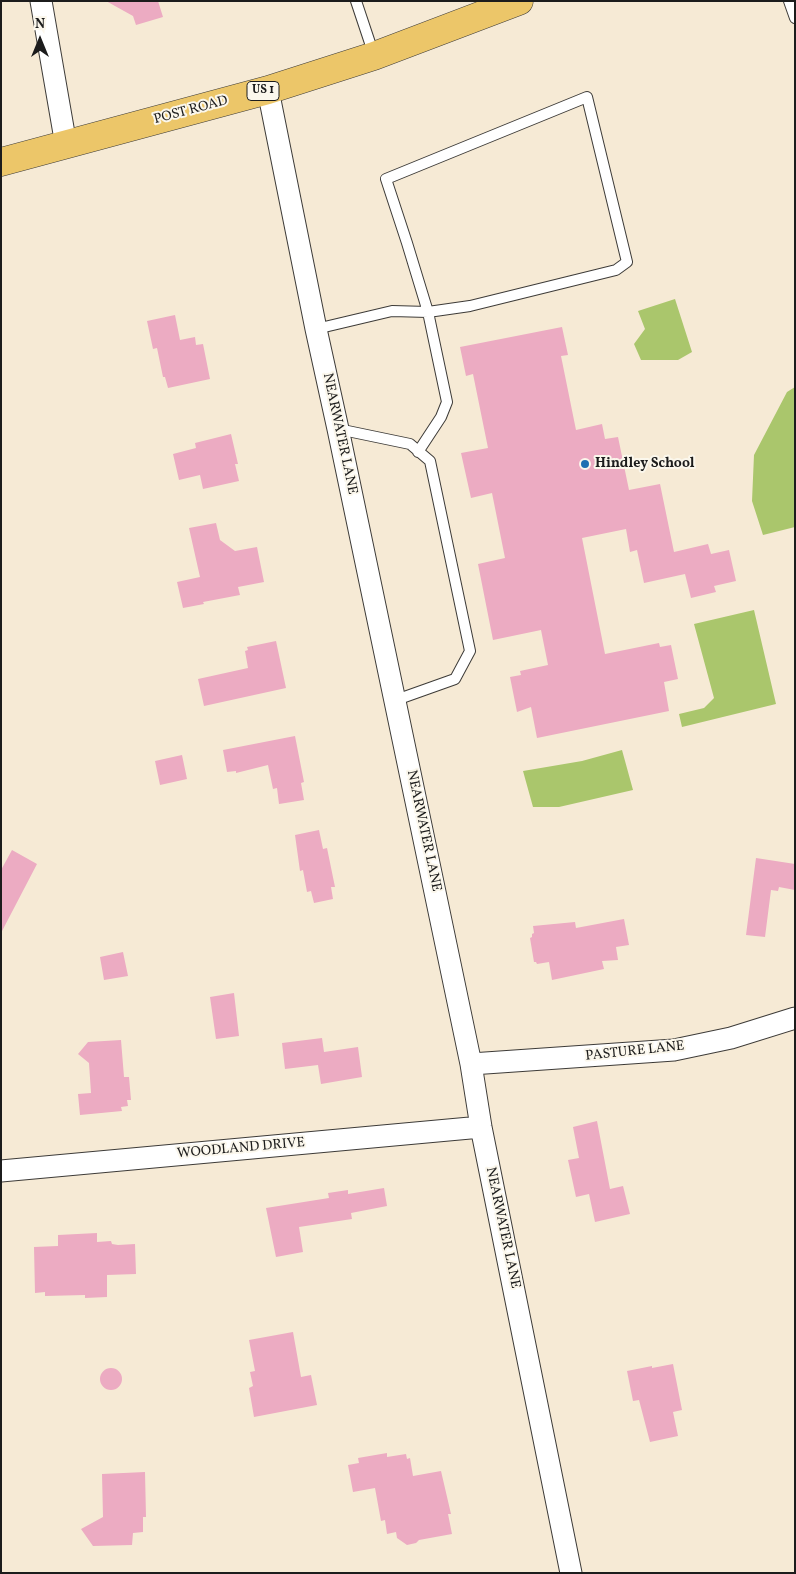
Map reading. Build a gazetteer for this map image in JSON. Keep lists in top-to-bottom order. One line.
{"streets":{"main road":["US 1","POST ROAD"],"street":["NEARWATER LANE","PASTURE LANE","WOODLAND DRIVE"]},"crossings":[["POST ROAD","NEARWATER LANE"],["NEARWATER LANE","PASTURE LANE"],["NEARWATER LANE","WOODLAND DRIVE"]],"places":["Hindley School"],"north":"top"}
